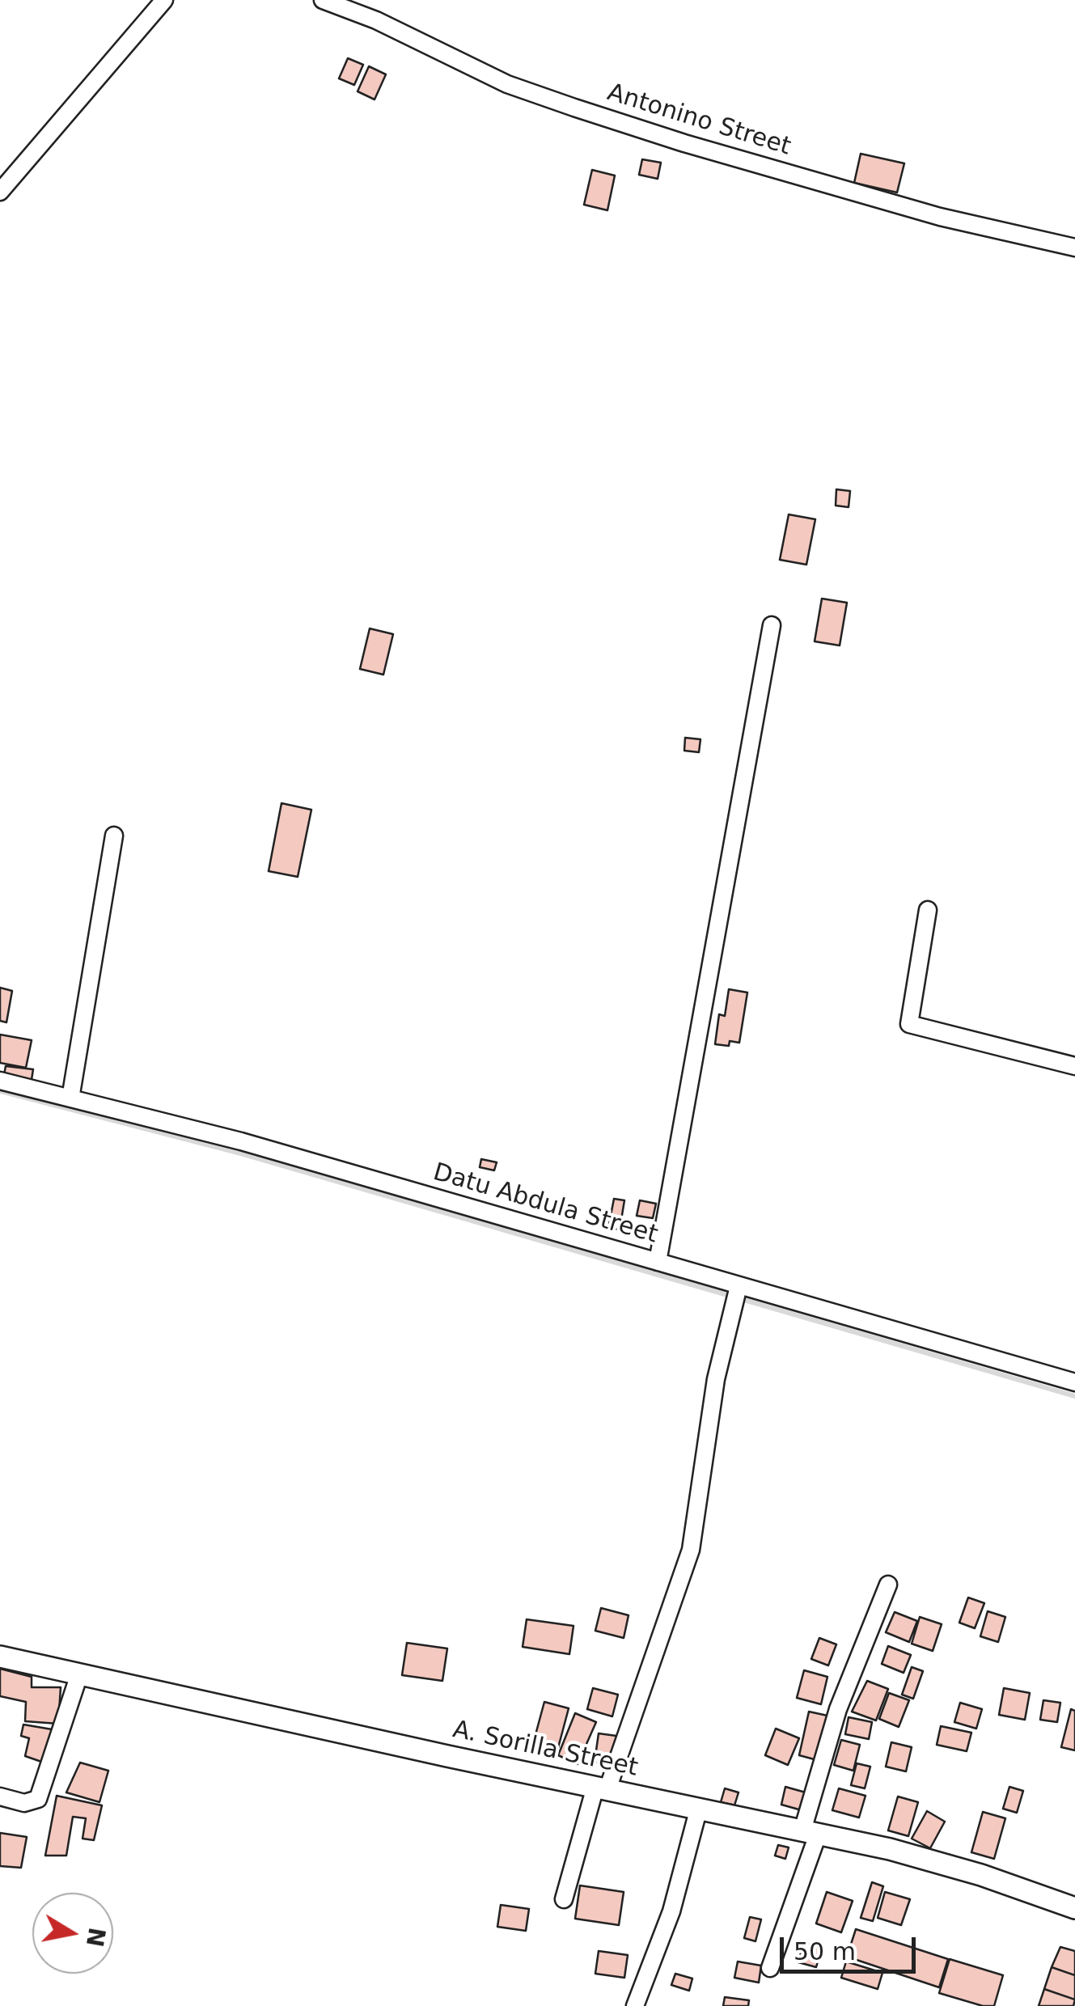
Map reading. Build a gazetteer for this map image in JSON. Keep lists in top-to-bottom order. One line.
{"streets":{"street":["Antonino Street","Datu Abdula Street","A. Sorilla Street"]},"scale_bar":"50 m","north":"right"}
